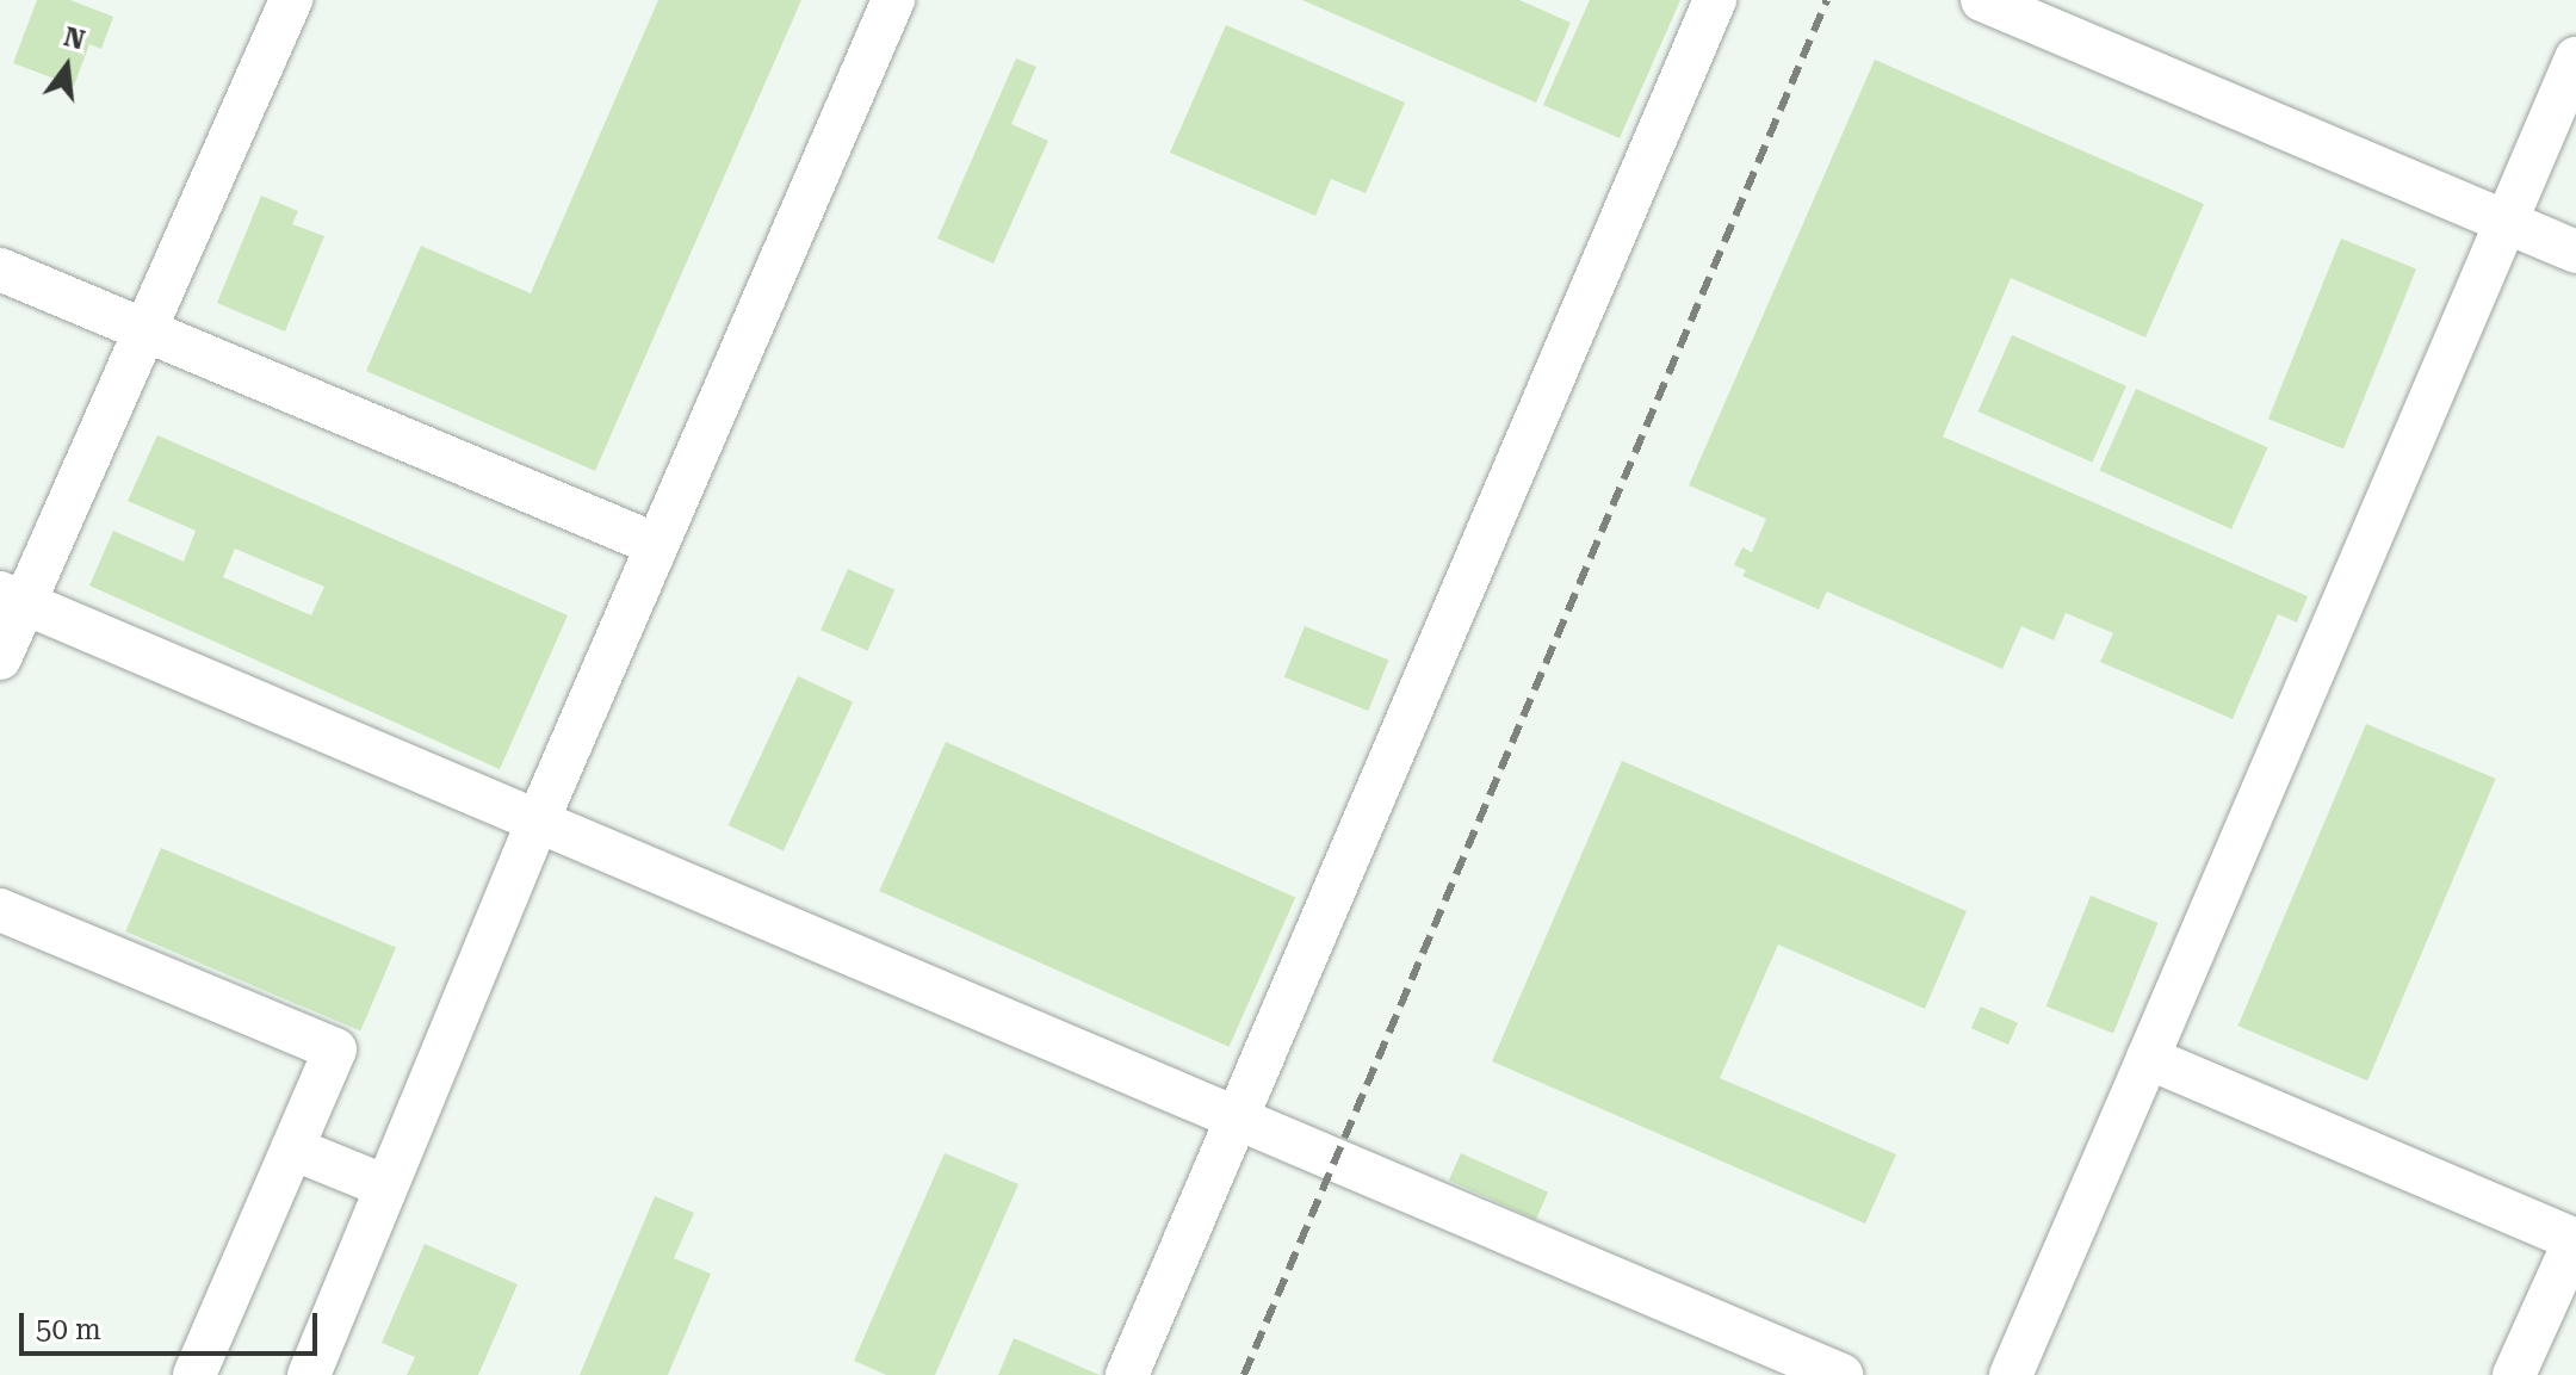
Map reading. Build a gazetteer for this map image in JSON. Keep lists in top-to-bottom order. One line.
{"scale_bar":"50 m","north":"top"}
